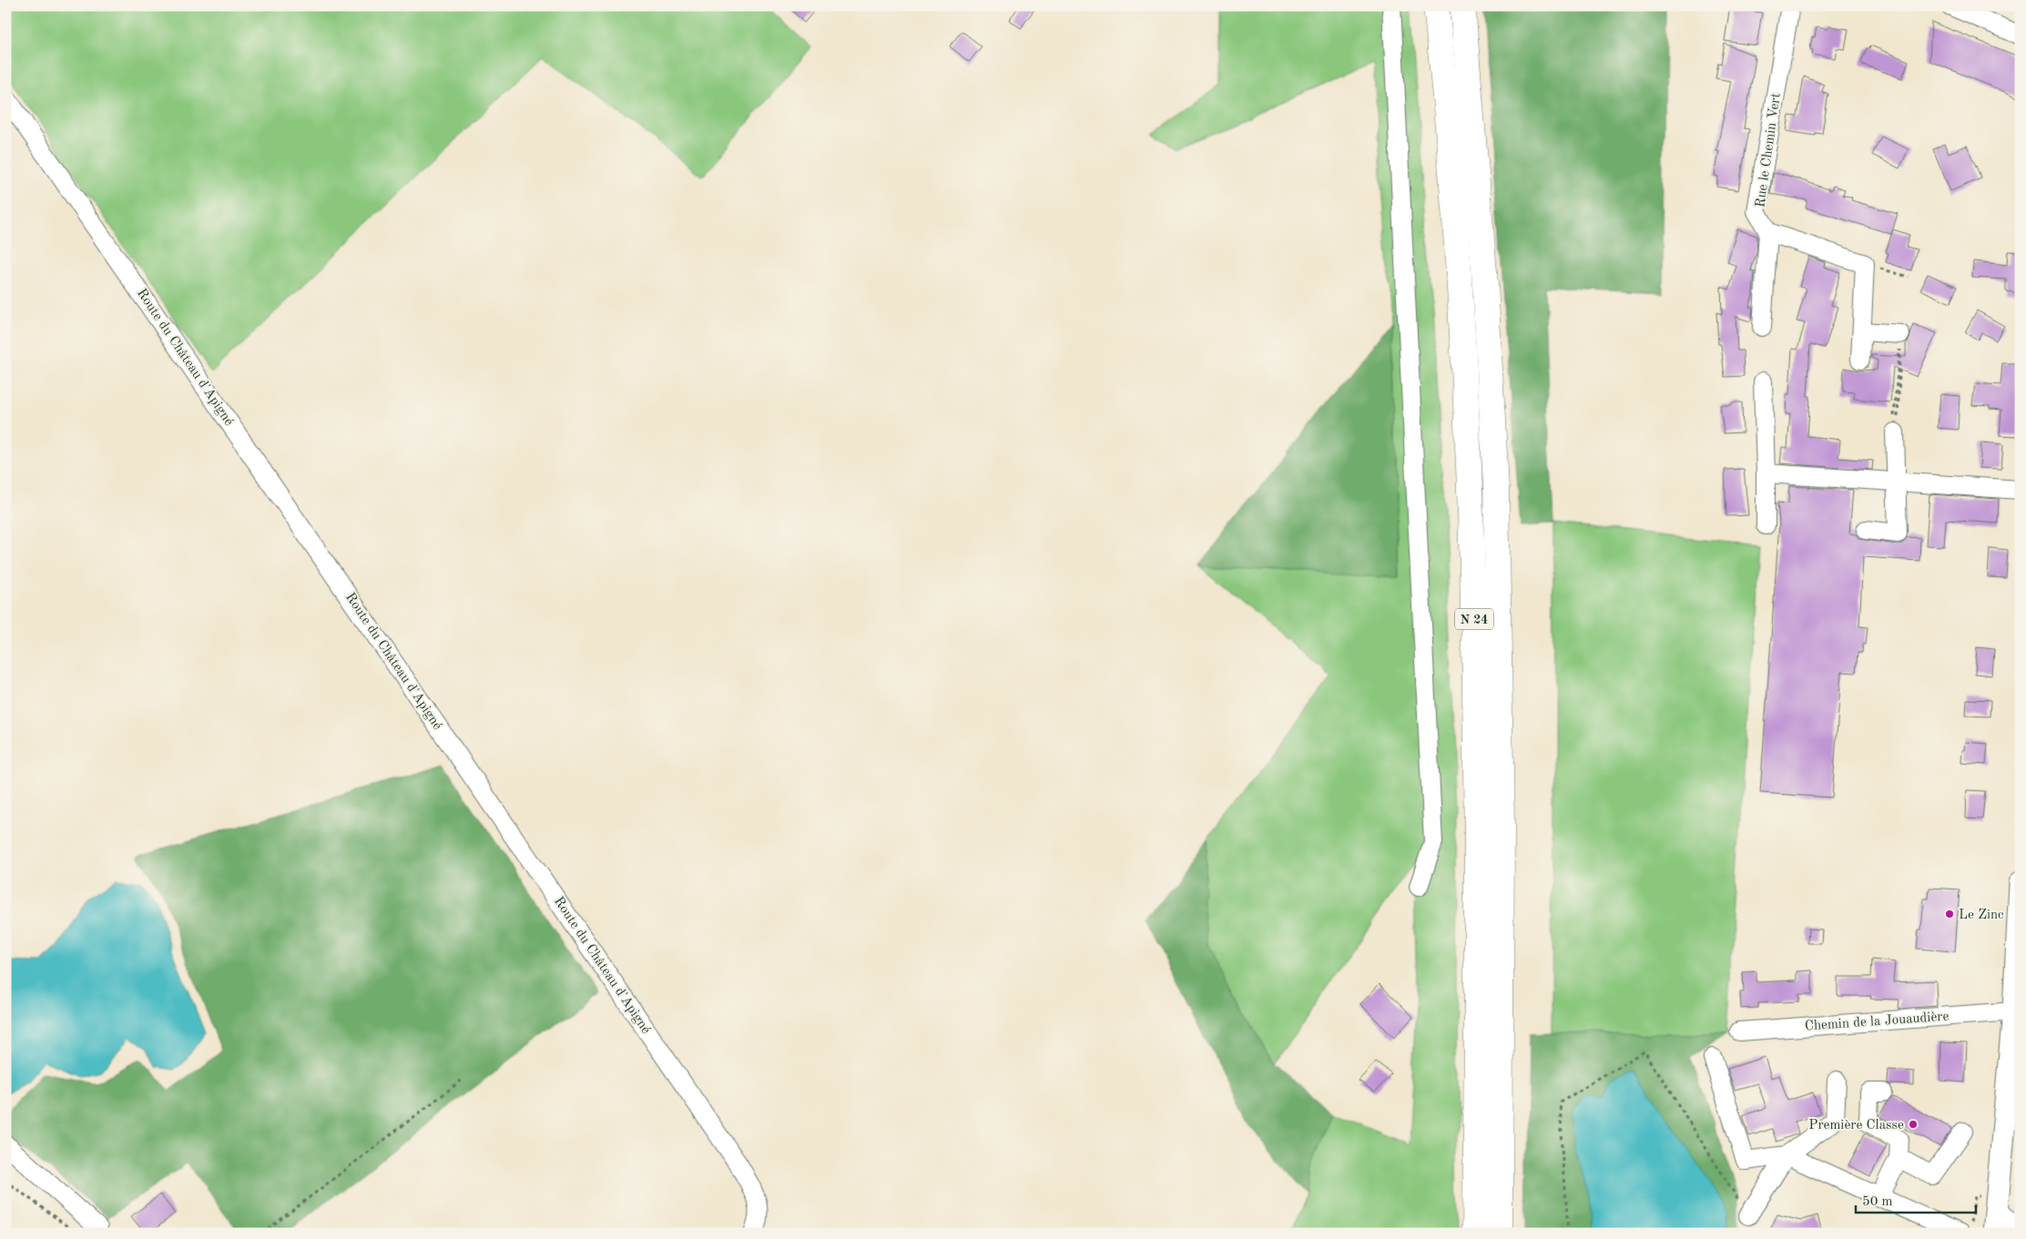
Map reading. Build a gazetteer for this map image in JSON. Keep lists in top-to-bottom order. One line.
{"streets":{"highway":["N 24"],"street":["Rue le Chemin Vert","Route du Château d'Apigné","Chemin de la Jouaudière"]},"places":["Le Zinc","Première Classe"],"scale_bar":"50 m"}
